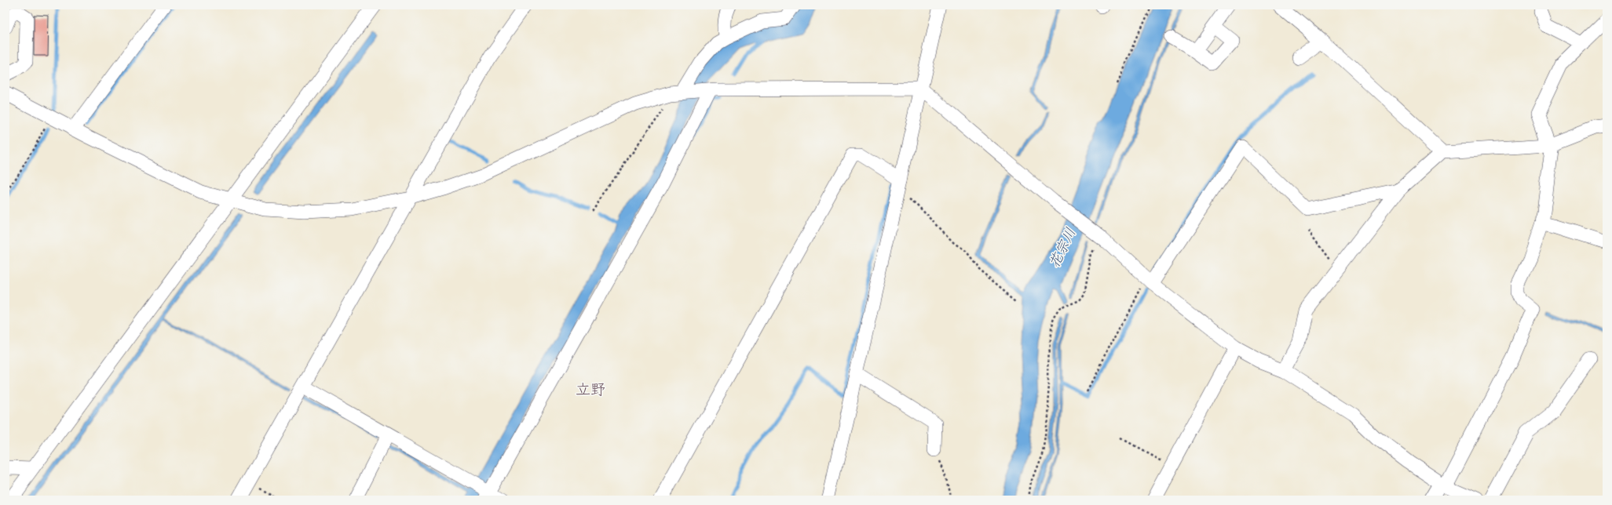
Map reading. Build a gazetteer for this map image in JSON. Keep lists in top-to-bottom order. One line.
{"districts":["立野"],"water":["花宗川"]}
